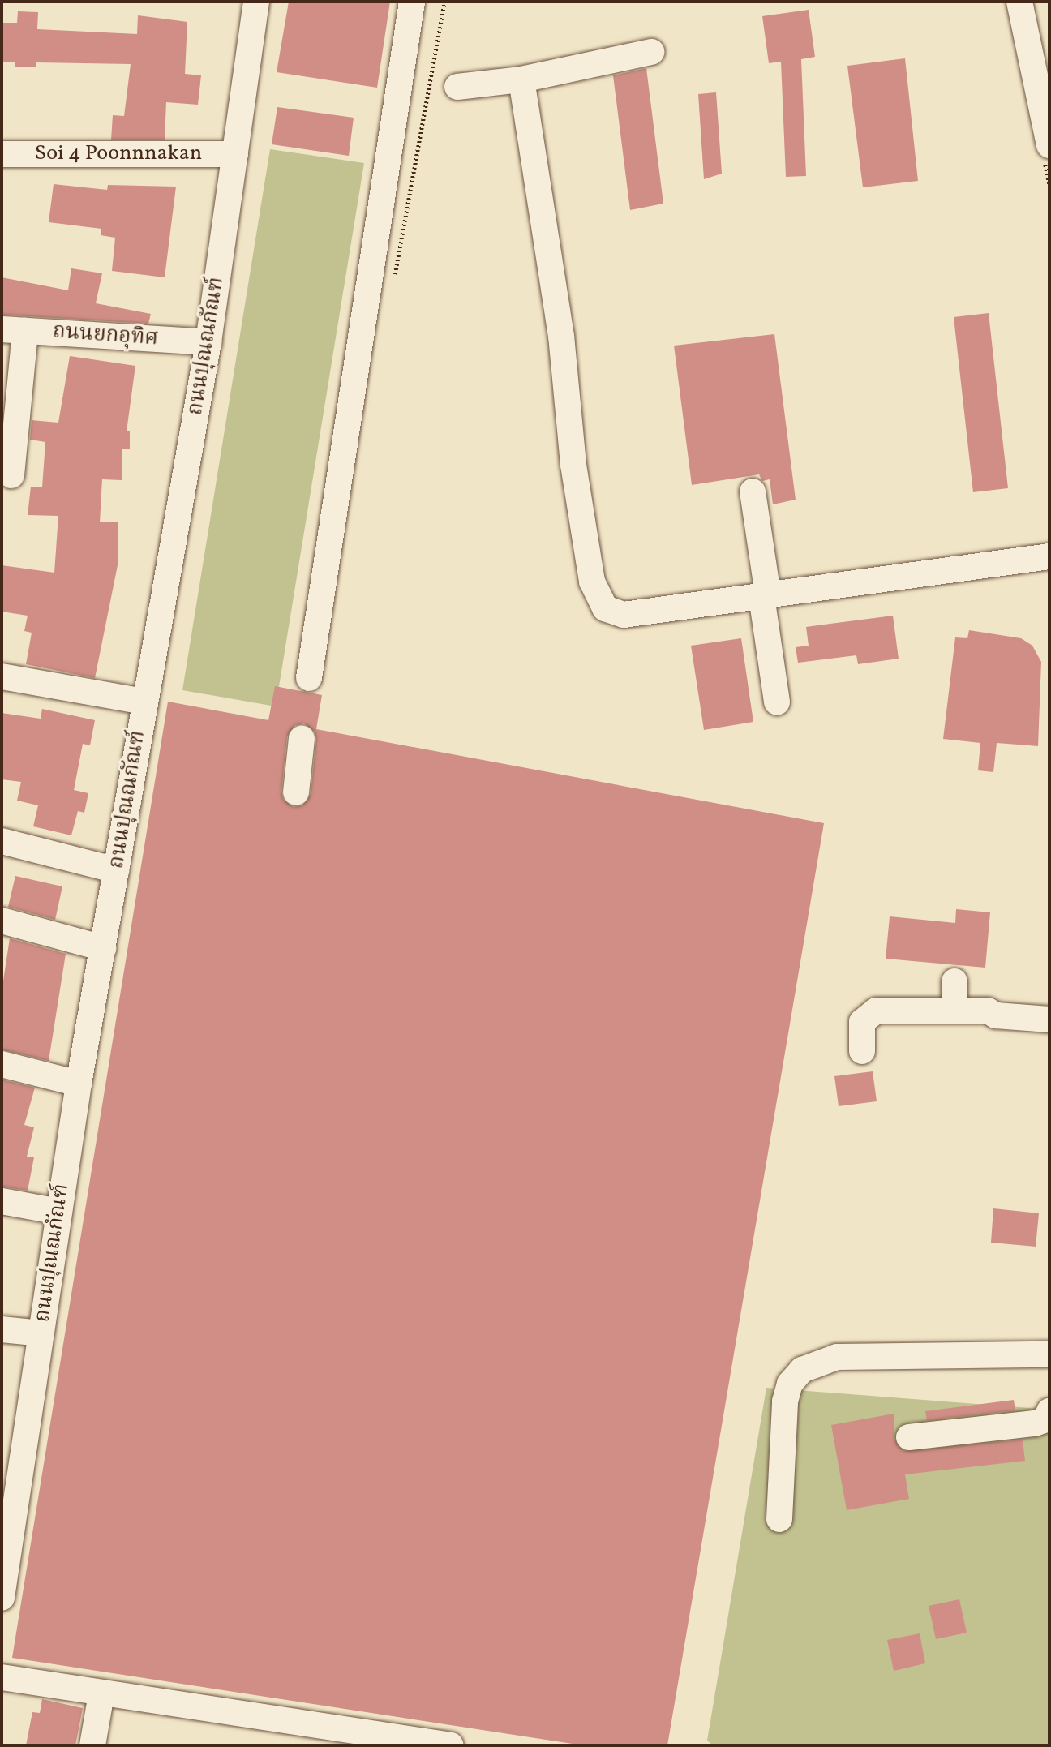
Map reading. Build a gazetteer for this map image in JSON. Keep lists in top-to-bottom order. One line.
{"streets":{"street":["Soi 4 Poonnnakan","ถนนยกอุทิศ","ถนนปุณณกัณฑ์"]},"crossings":[["Soi 4 Poonnnakan","ถนนปุณณกัณฑ์"],["ถนนยกอุทิศ","ถนนปุณณกัณฑ์"]]}
